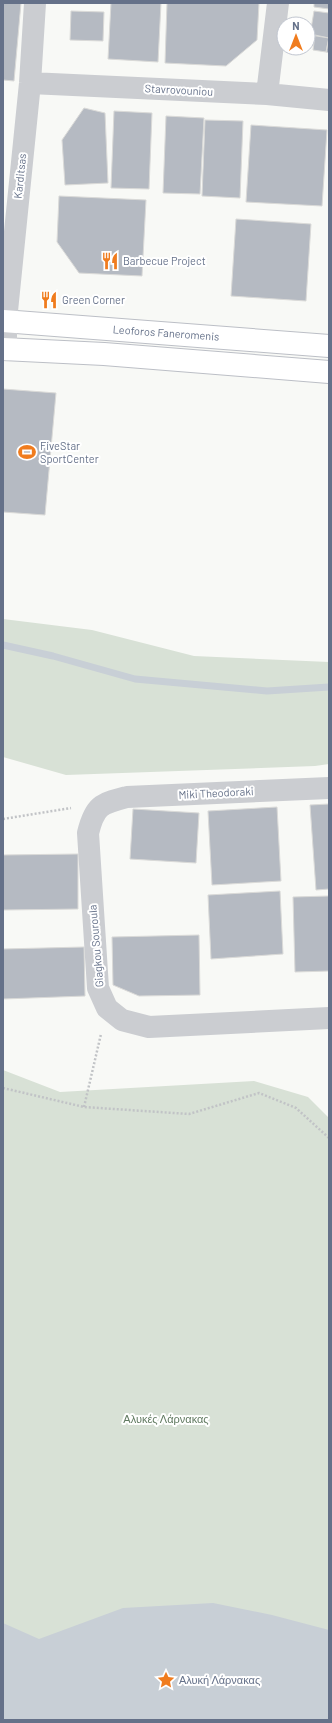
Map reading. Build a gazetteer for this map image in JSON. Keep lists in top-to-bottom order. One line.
{"streets":{"main road":["Leoforos Faneromenis"],"street":["Stavrovouniou","Karditsas","Miki Theodoraki","Giagkou Souroula"]},"crossings":[["Stavrovouniou","Karditsas"],["Karditsas","Leoforos Faneromenis"],["Miki Theodoraki","Giagkou Souroula"]],"parks":["Αλυκές Λάρνακας"],"places":{"restaurant":["Barbecue Project","Green Corner"],"sports":["FiveStar SportCenter"],"place":["Αλυκή Λάρνακας"]},"north":"top"}
